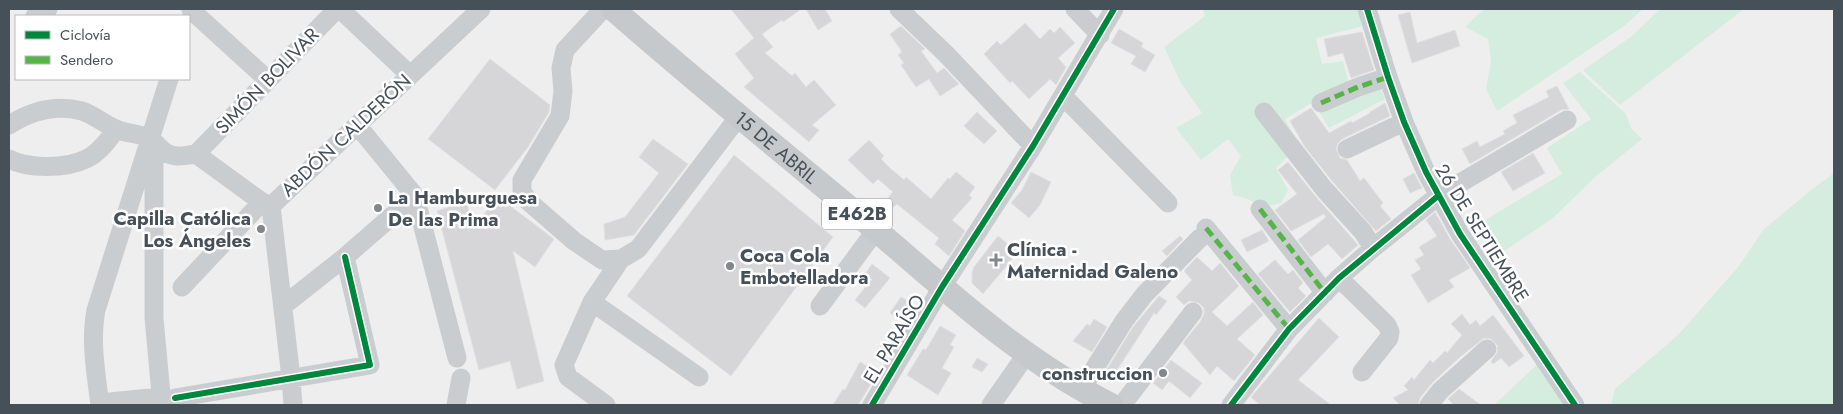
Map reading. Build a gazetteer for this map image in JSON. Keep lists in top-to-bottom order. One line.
{"streets":{"main road":["15 DE ABRIL","E462B"],"street":["SIMÓN BOLIVAR","ABDÓN CALDERÓN","26 DE SEPTIEMBRE","EL PARAÍSO"]},"crossings":[["15 DE ABRIL","EL PARAÍSO"]],"places":{"other":["La Hamburguesa De las Prima","Capilla Católica Los Ángeles","Coca Cola Embotelladora","construccion"],"health":["Clínica - Maternidad Galeno"]},"legend":["Ciclovía","Sendero"]}
